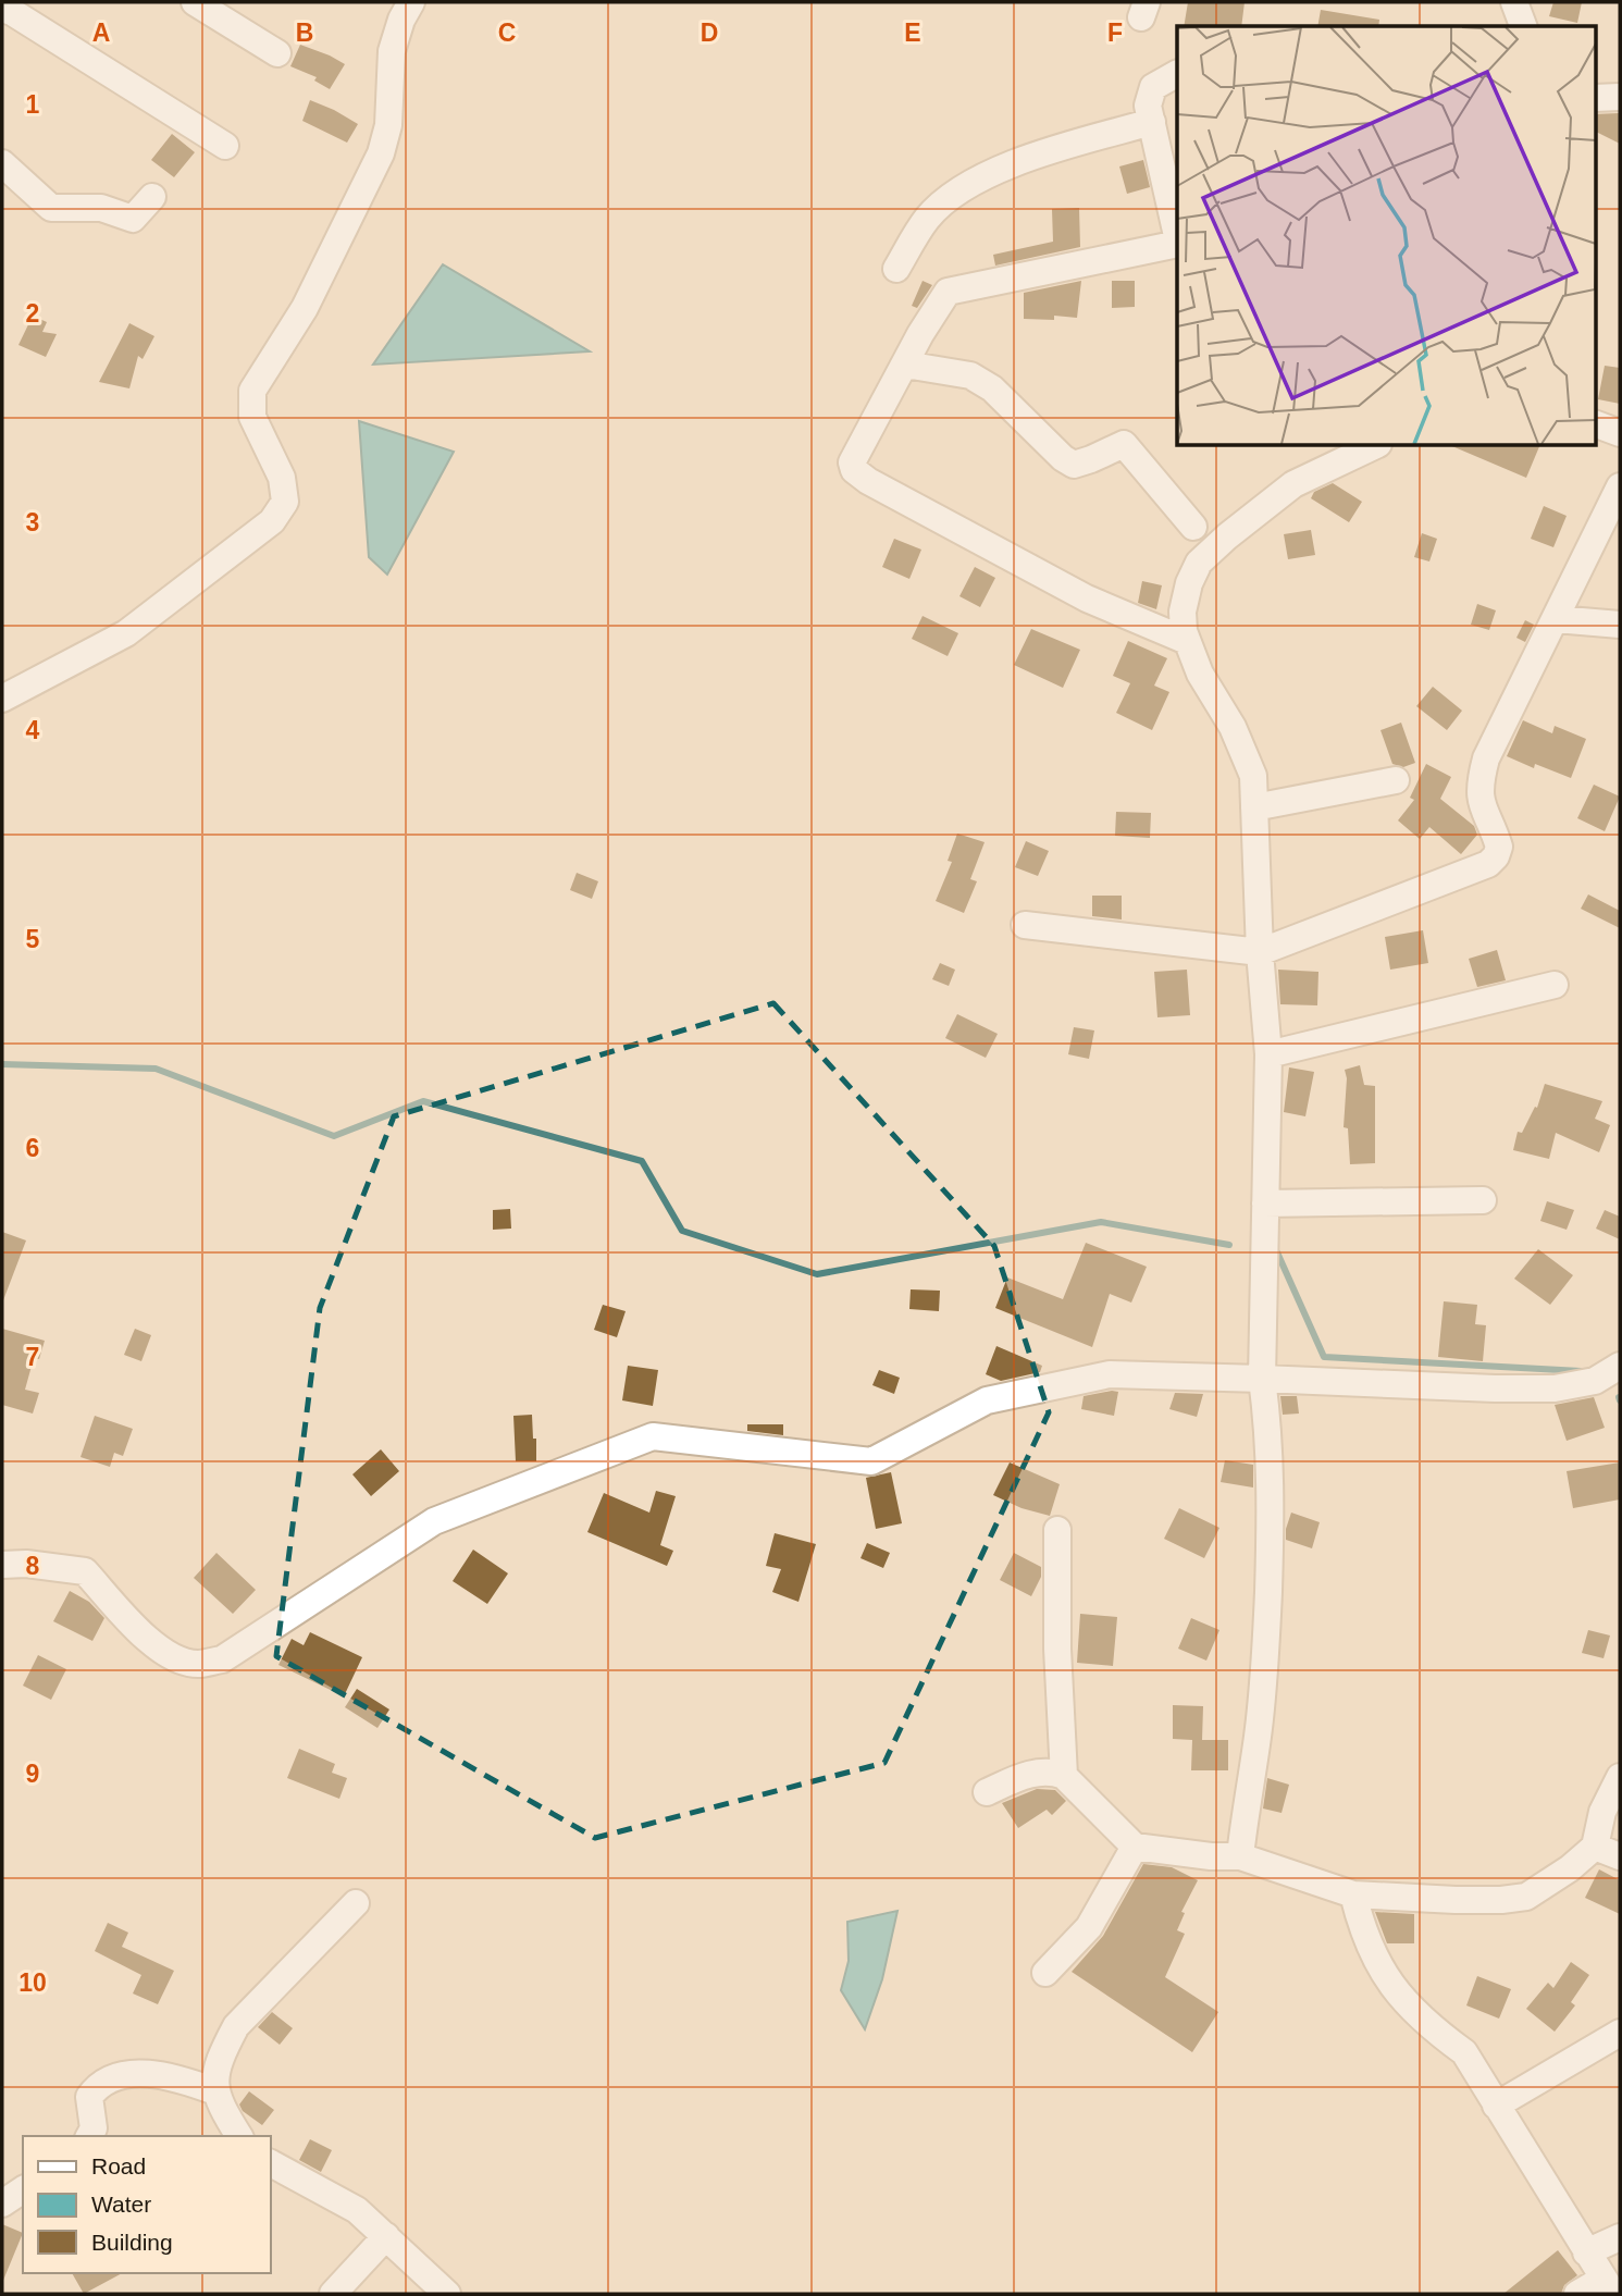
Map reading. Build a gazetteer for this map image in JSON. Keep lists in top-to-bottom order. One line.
{"legend":["Road","Water","Building"],"grid":{"columns":["A","B","C","D","E","F"],"rows":["1","2","3","4","5","6","7","8","9","10"]}}
